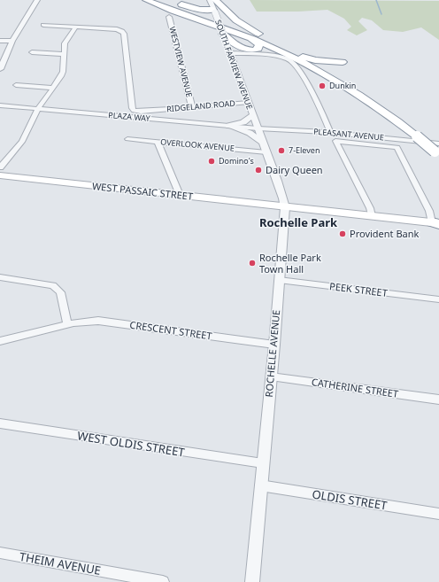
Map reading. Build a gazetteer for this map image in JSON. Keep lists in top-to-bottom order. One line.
{"streets":{"main road":["WEST PASSAIC STREET"],"street":["WESTVIEW AVENUE","SOUTH FARVIEW AVENUE","RIDGELAND ROAD","PLAZA WAY","PLEASANT AVENUE","OVERLOOK AVENUE","PEEK STREET","CRESCENT STREET","ROCHELLE AVENUE","CATHERINE STREET","WEST OLDIS STREET","OLDIS STREET","THEIM AVENUE"]},"crossings":[["WESTVIEW AVENUE","RIDGELAND ROAD"],["SOUTH FARVIEW AVENUE","RIDGELAND ROAD"],["SOUTH FARVIEW AVENUE","PLAZA WAY"],["SOUTH FARVIEW AVENUE","PLEASANT AVENUE"],["SOUTH FARVIEW AVENUE","ROCHELLE AVENUE"],["PLAZA WAY","PLEASANT AVENUE"],["PLAZA WAY","ROCHELLE AVENUE"],["PLEASANT AVENUE","WEST PASSAIC STREET"],["PLEASANT AVENUE","ROCHELLE AVENUE"],["OVERLOOK AVENUE","ROCHELLE AVENUE"],["WEST PASSAIC STREET","ROCHELLE AVENUE"],["PEEK STREET","ROCHELLE AVENUE"],["CRESCENT STREET","ROCHELLE AVENUE"],["ROCHELLE AVENUE","CATHERINE STREET"],["ROCHELLE AVENUE","WEST OLDIS STREET"],["ROCHELLE AVENUE","OLDIS STREET"]],"districts":["Rochelle Park"],"places":["Dunkin","7-Eleven","Domino's","Dairy Queen","Provident Bank","Rochelle Park Town Hall"]}
